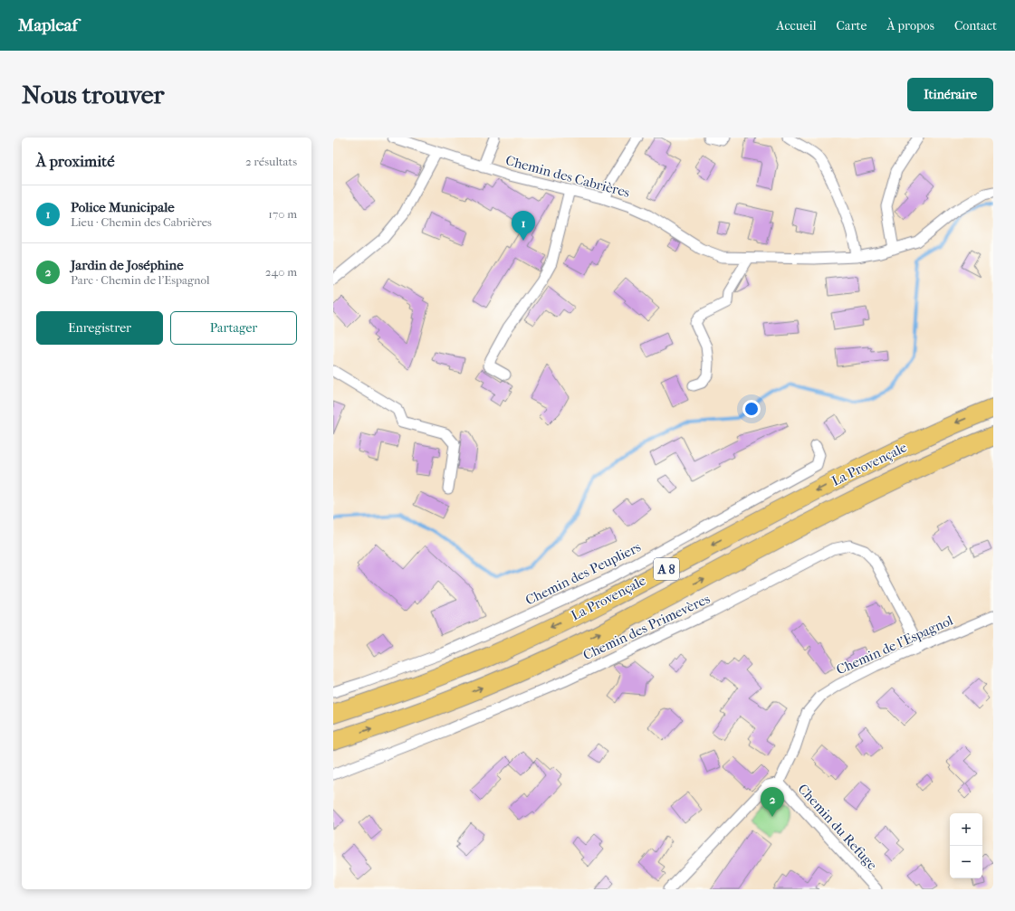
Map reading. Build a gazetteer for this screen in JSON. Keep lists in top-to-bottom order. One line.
{"streets":{"highway":["La Provençale","A 8"],"street":["Chemin des Cabrières","Chemin des Peupliers","Chemin des Primevères","Chemin de l'Espagnol","Chemin du Refuge"]},"crossings":[["Chemin des Primevères","Chemin de l'Espagnol"],["Chemin de l'Espagnol","Chemin du Refuge"]],"page":{"header":"Mapleaf","nav":["Accueil","Carte","À propos","Contact"],"buttons":["Itinéraire",["Enregistrer","Partager"]],"title":"Nous trouver","heading":["À proximité","2 résultats"],"list":[{"mark":"1","name":"Police Municipale","note":"Lieu · Chemin des Cabrières","value":"170 m"},{"mark":"2","name":"Jardin de Joséphine","note":"Parc · Chemin de l'Espagnol","value":"240 m"}],"pins":["1","2"],"map_buttons":["+","−"]}}
